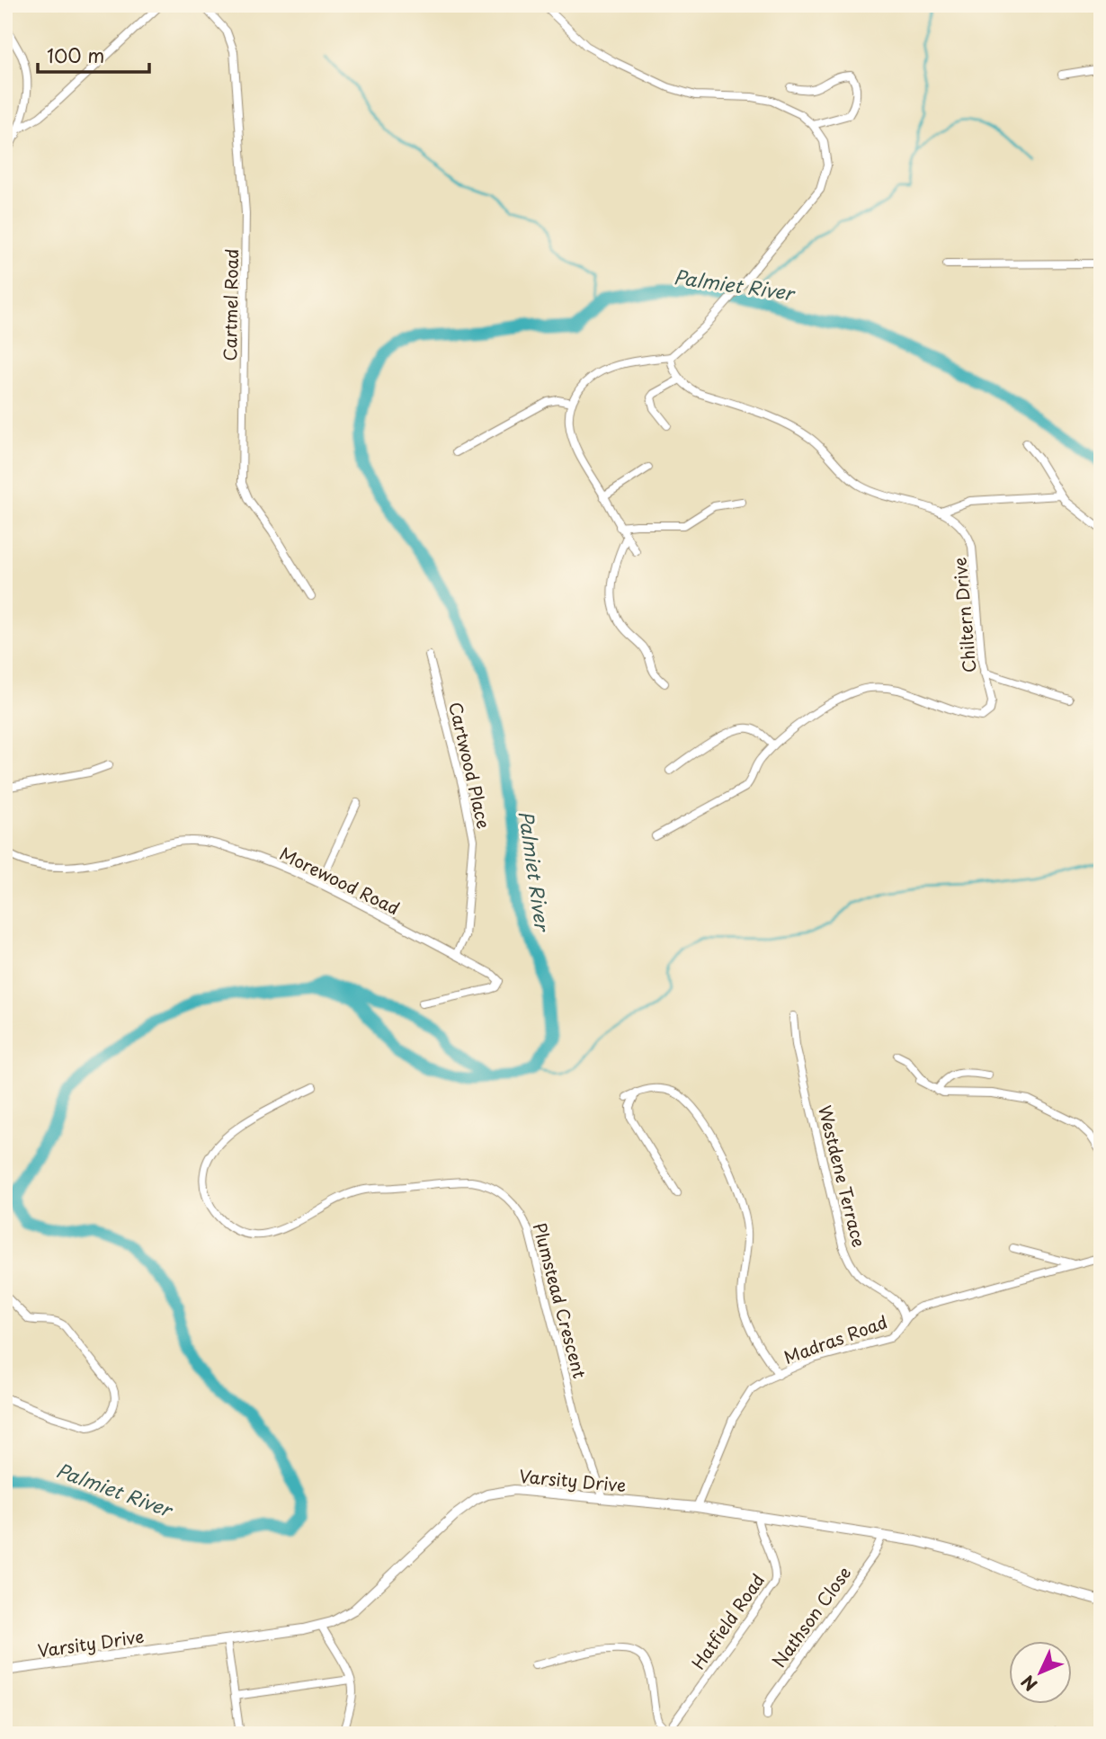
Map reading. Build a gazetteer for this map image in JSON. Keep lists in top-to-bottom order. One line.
{"streets":{"street":["Cartmel Road","Chiltern Drive","Cartwood Place","Morewood Road","Westdene Terrace","Plumstead Crescent","Madras Road","Varsity Drive","Nathson Close","Hatfield Road"]},"crossings":[["Cartwood Place","Morewood Road"],["Westdene Terrace","Madras Road"],["Plumstead Crescent","Varsity Drive"],["Madras Road","Varsity Drive"],["Varsity Drive","Nathson Close"],["Varsity Drive","Hatfield Road"]],"water":["Palmiet River"],"scale_bar":"100 m","north":"bottom left"}
